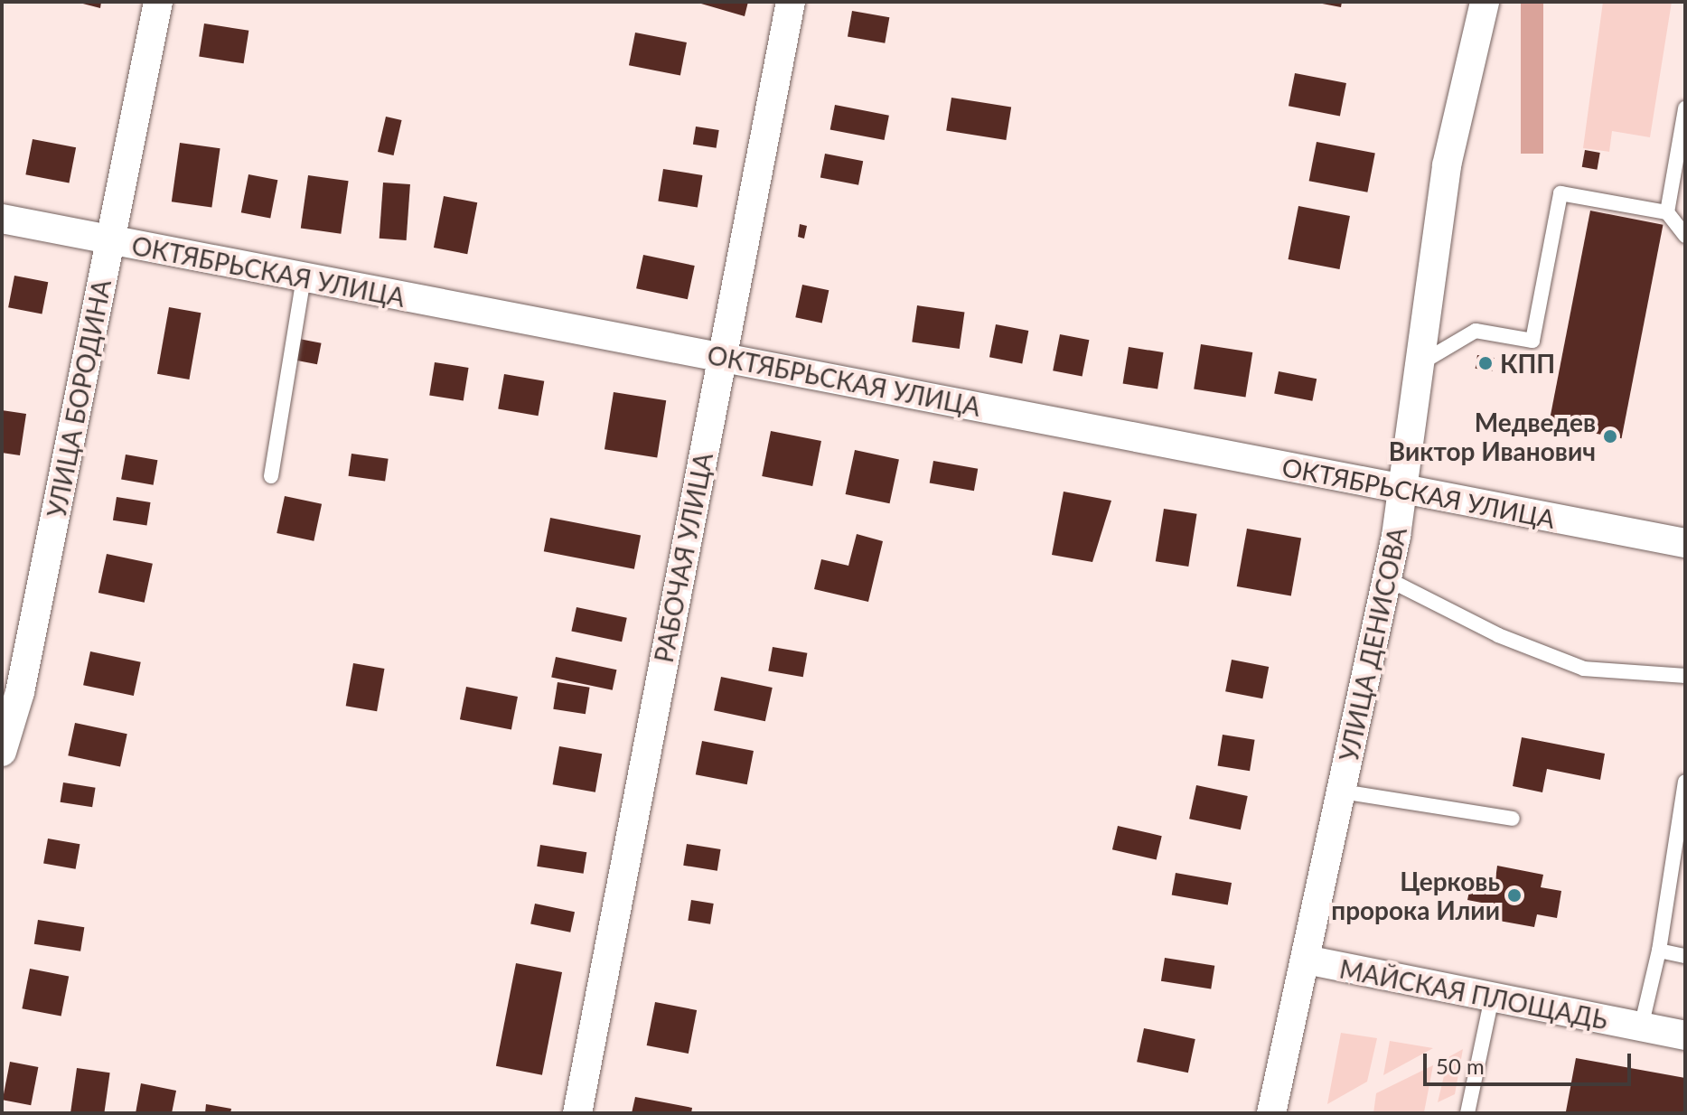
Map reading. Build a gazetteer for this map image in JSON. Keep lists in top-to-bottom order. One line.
{"streets":{"street":["ОКТЯБРЬСКАЯ УЛИЦА","УЛИЦА БОРОДИНА","РАБОЧАЯ УЛИЦА","УЛИЦА ДЕНИСОВА","МАЙСКАЯ ПЛОЩАДЬ"]},"crossings":[["ОКТЯБРЬСКАЯ УЛИЦА","УЛИЦА БОРОДИНА"],["ОКТЯБРЬСКАЯ УЛИЦА","РАБОЧАЯ УЛИЦА"],["ОКТЯБРЬСКАЯ УЛИЦА","УЛИЦА ДЕНИСОВА"],["УЛИЦА ДЕНИСОВА","МАЙСКАЯ ПЛОЩАДЬ"]],"places":["КПП","Медведев Виктор Иванович","Церковь пророка Илии"],"scale_bar":"50 m"}
